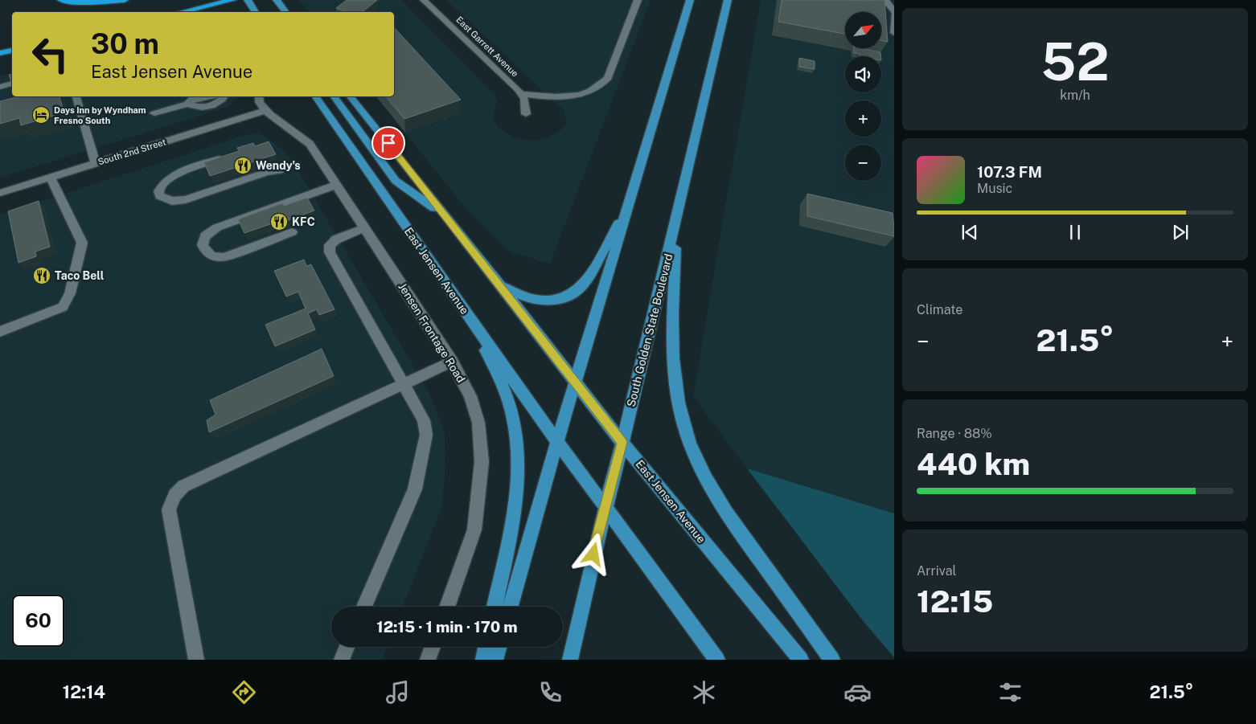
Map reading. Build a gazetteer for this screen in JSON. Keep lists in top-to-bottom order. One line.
{"streets":{"main road":["East Jensen Avenue","South Golden State Boulevard"],"street":["East Garrett Avenue","South 2nd Street","Jensen Frontage Road"]},"crossings":[["South 2nd Street","Jensen Frontage Road"],["East Jensen Avenue","South Golden State Boulevard"]],"places":{"hotel":["Days Inn by Wyndham Fresno South"],"restaurant":["Wendy's","KFC","Taco Bell"]},"north":"top right","page":{"tile":[["52","km/h"],"Climate",["Range · 88%","440 km"],["Arrival","12:15"]],"map_buttons":["+","−"],"turn":["30 m","East Jensen Avenue"],"song":["107.3 FM","Music"],"heat":["−","21.5°","+"],"limit":"60","trip":"12:15 · 1 min · 170 m","tabs":["12:14","21.5°"]}}
